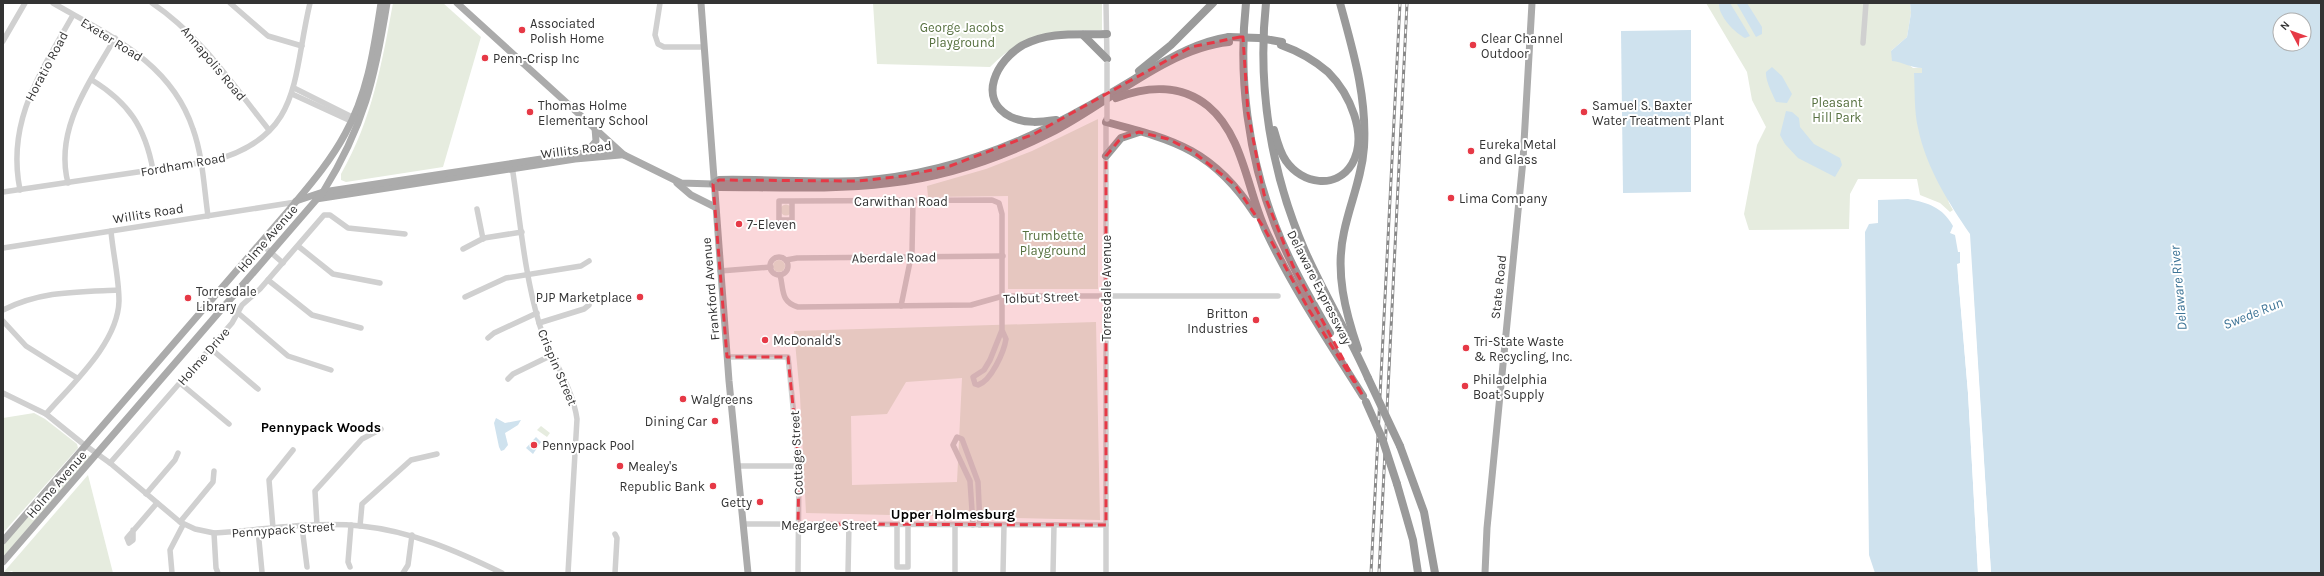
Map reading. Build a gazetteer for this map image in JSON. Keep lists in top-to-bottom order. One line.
{"streets":{"highway":["Delaware Expressway"],"main road":["Willits Road","Holme Avenue","State Road","Frankford Avenue"],"street":["Exeter Road","Annapolis Road","Horatio Road","Fordham Road","Carwithan Road","Aberdale Road","Torresdale Avenue","Tolbut Street","Holme Drive","Crispin Street","Cottage Street","Megargee Street","Pennypack Street"]},"crossings":[["Exeter Road","Horatio Road"],["Exeter Road","Willits Road"],["Exeter Road","Fordham Road"],["Annapolis Road","Fordham Road"],["Horatio Road","Fordham Road"],["Willits Road","Holme Avenue"],["Willits Road","Crispin Street"],["Carwithan Road","Aberdale Road"],["Holme Avenue","Pennypack Street"],["Aberdale Road","Tolbut Street"],["Torresdale Avenue","Tolbut Street"],["Torresdale Avenue","Megargee Street"],["Frankford Avenue","Cottage Street"],["Frankford Avenue","Megargee Street"],["Holme Drive","Pennypack Street"],["Cottage Street","Megargee Street"]],"districts":["Pennypack Woods","Upper Holmesburg"],"water":["Delaware River","Swede Run"],"parks":["George Jacobs Playground","Pleasant Hill Park","Trumbette Playground"],"places":["Associated Polish Home","Clear Channel Outdoor","Penn-Crisp Inc","Thomas Holme Elementary School","Samuel S. Baxter Water Treatment Plant","Eureka Metal and Glass","Lima Company","7-Eleven","PJP Marketplace","Torresdale Library","Britton Industries","McDonald's","Tri-State Waste & Recycling, Inc.","Philadelphia Boat Supply","Walgreens","Dining Car","Pennypack Pool","Mealey's","Republic Bank","Getty"],"north":"top left"}
